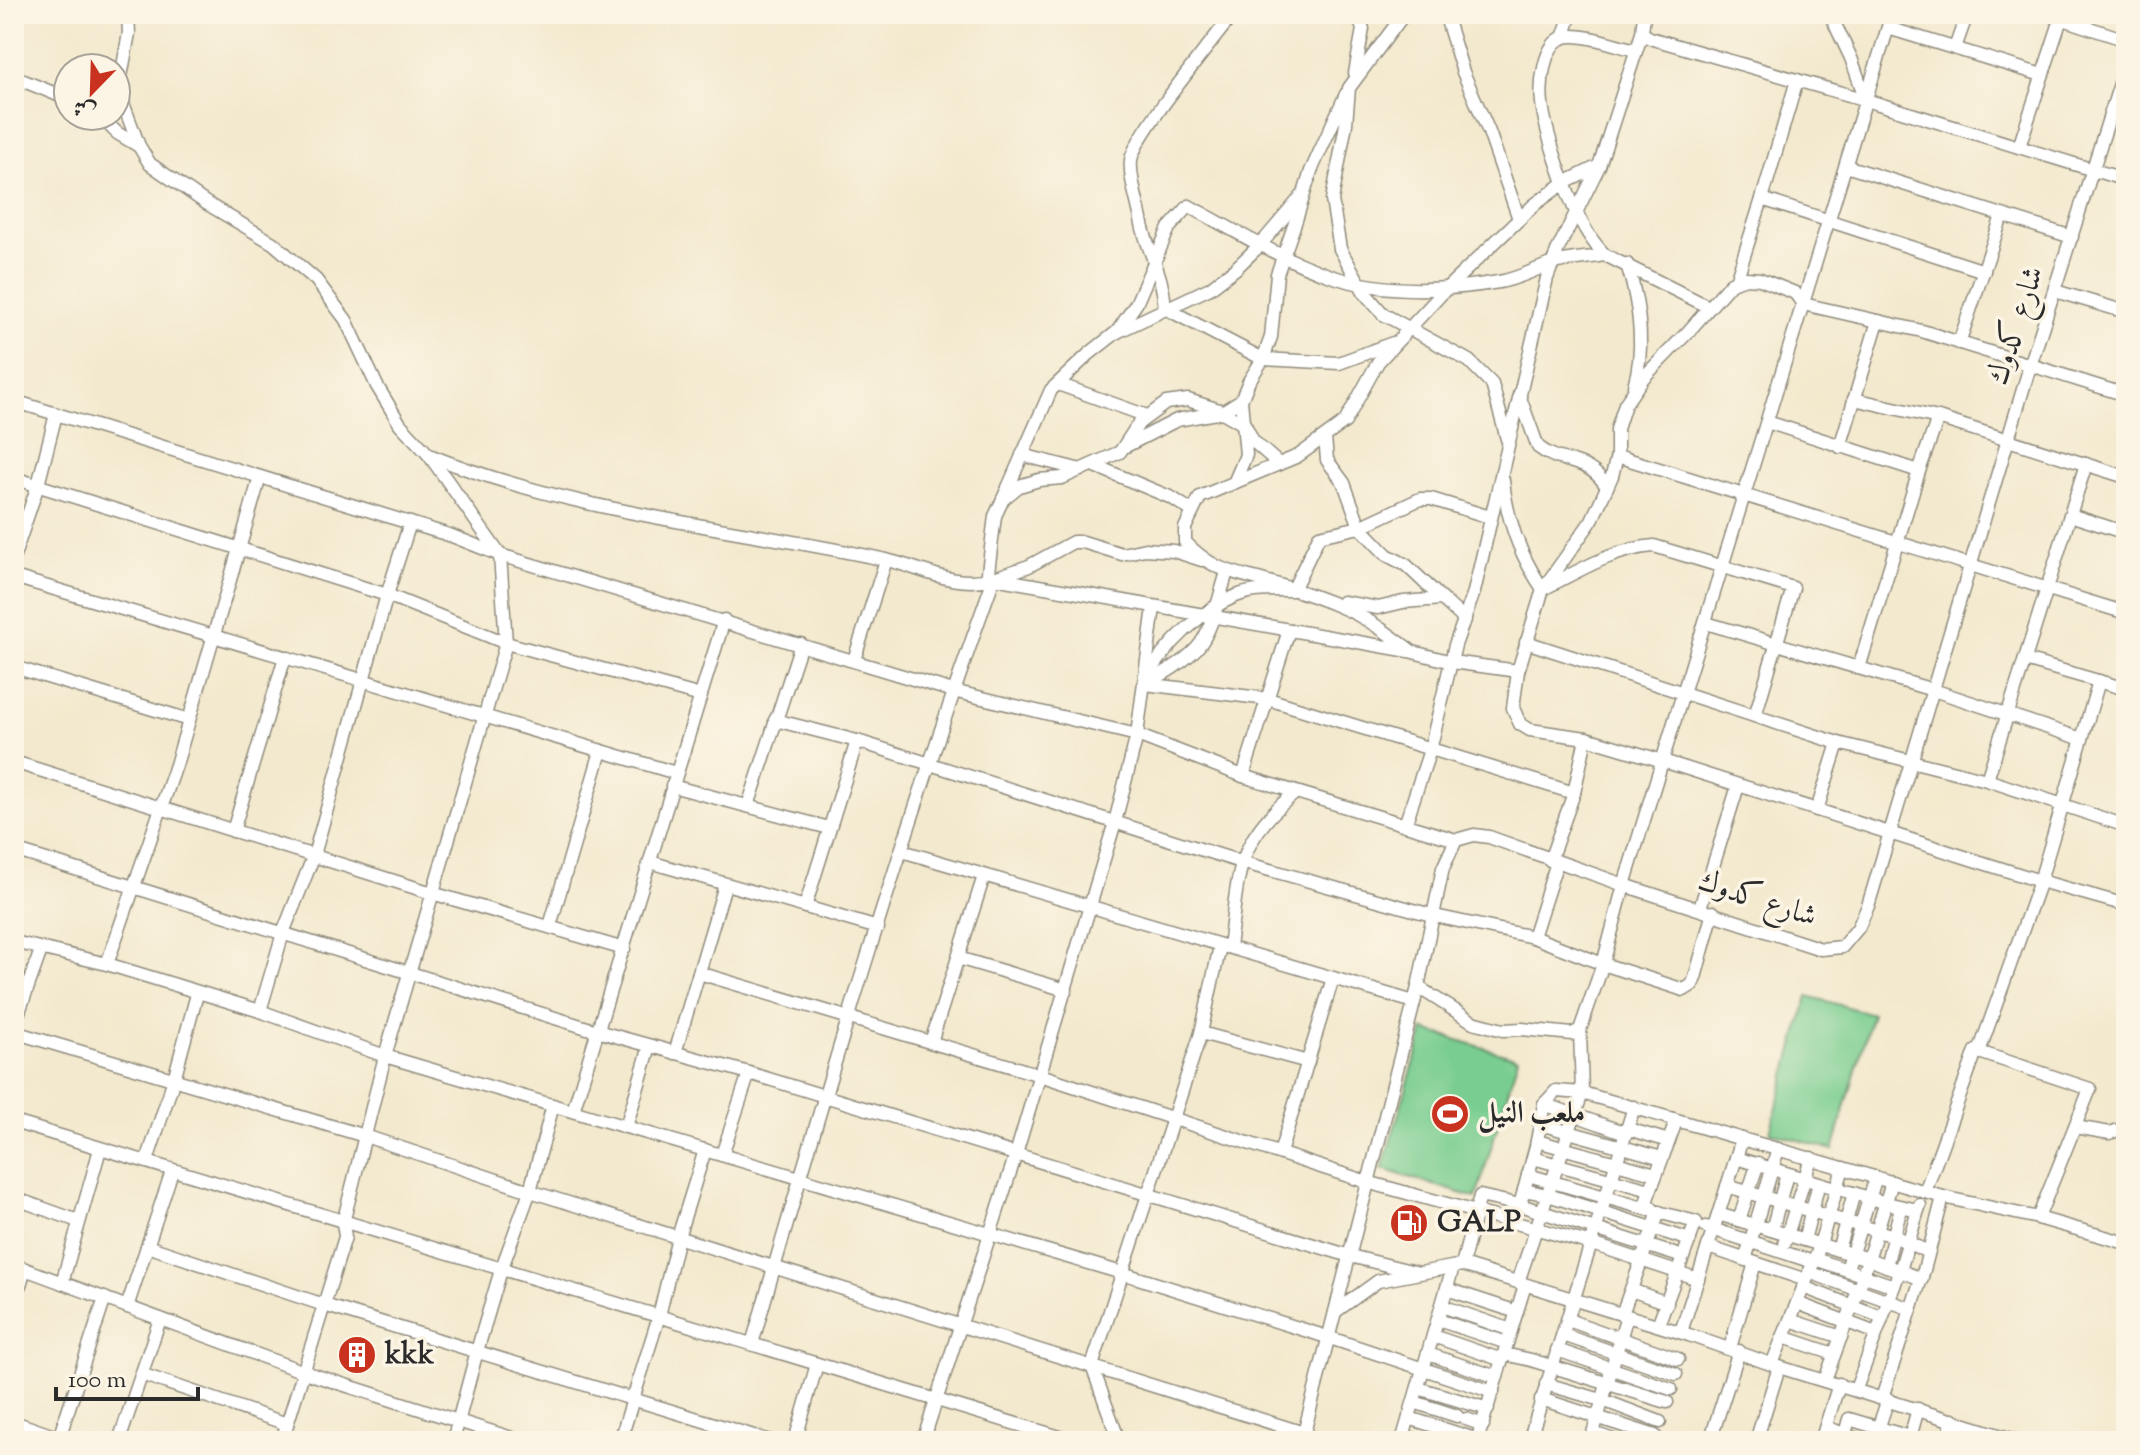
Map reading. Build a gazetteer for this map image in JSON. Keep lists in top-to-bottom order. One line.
{"streets":{"street":["شارع كدوك"]},"places":{"sports":["ملعب النيل"],"fuel station":["GALP"],"building":["kkk"]},"scale_bar":"100 m","north":"bottom left"}
